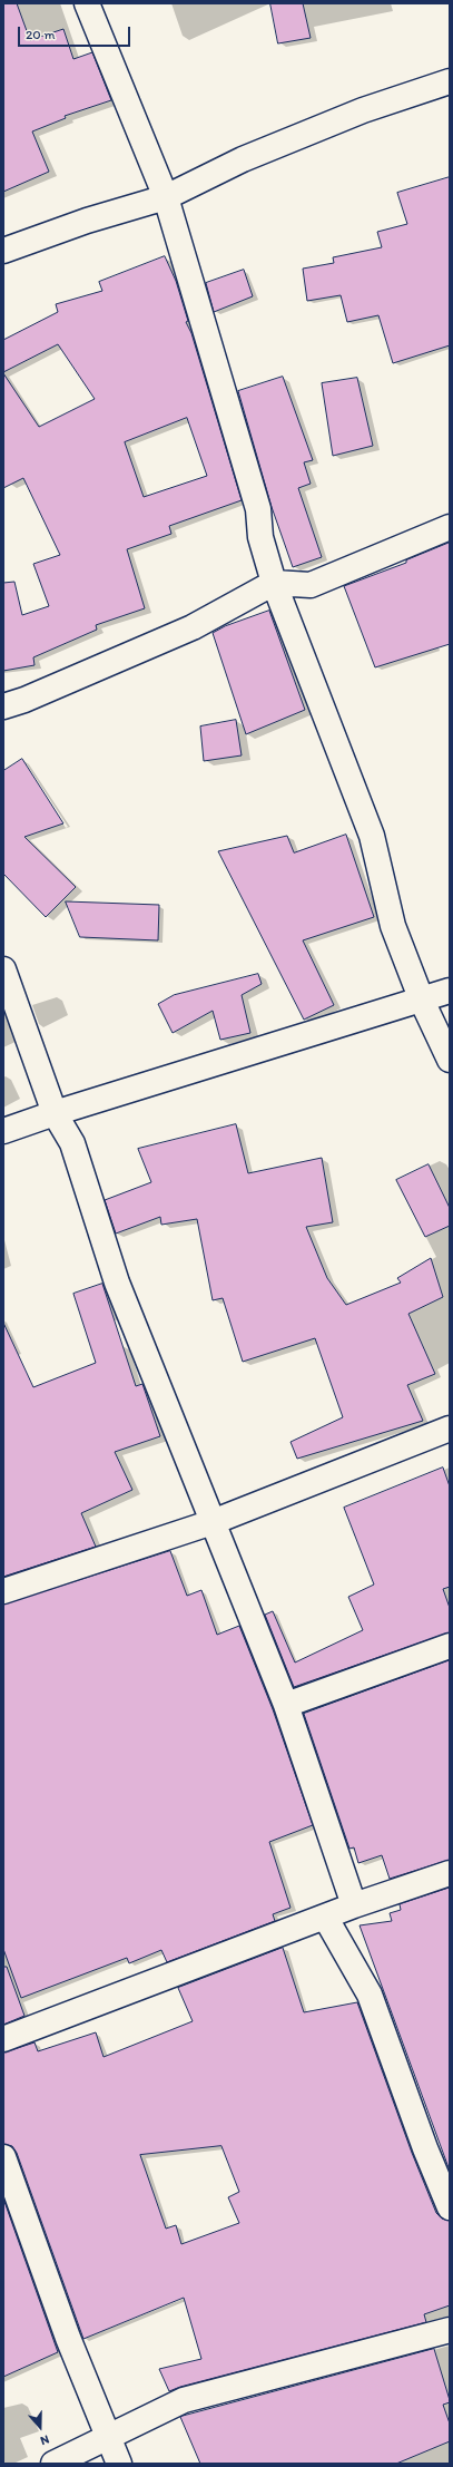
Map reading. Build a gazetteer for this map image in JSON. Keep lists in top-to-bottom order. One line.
{"scale_bar":"20 m","north":"bottom"}
